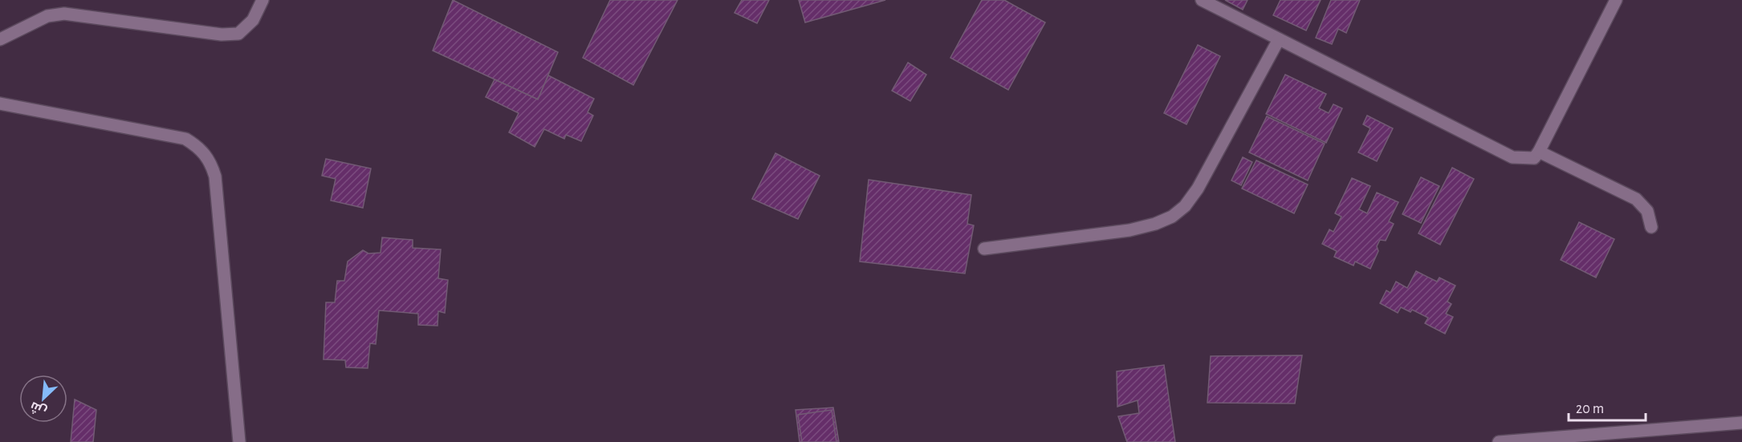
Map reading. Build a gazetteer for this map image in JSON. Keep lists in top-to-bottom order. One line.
{"scale_bar":"20 m","north":"bottom left"}
